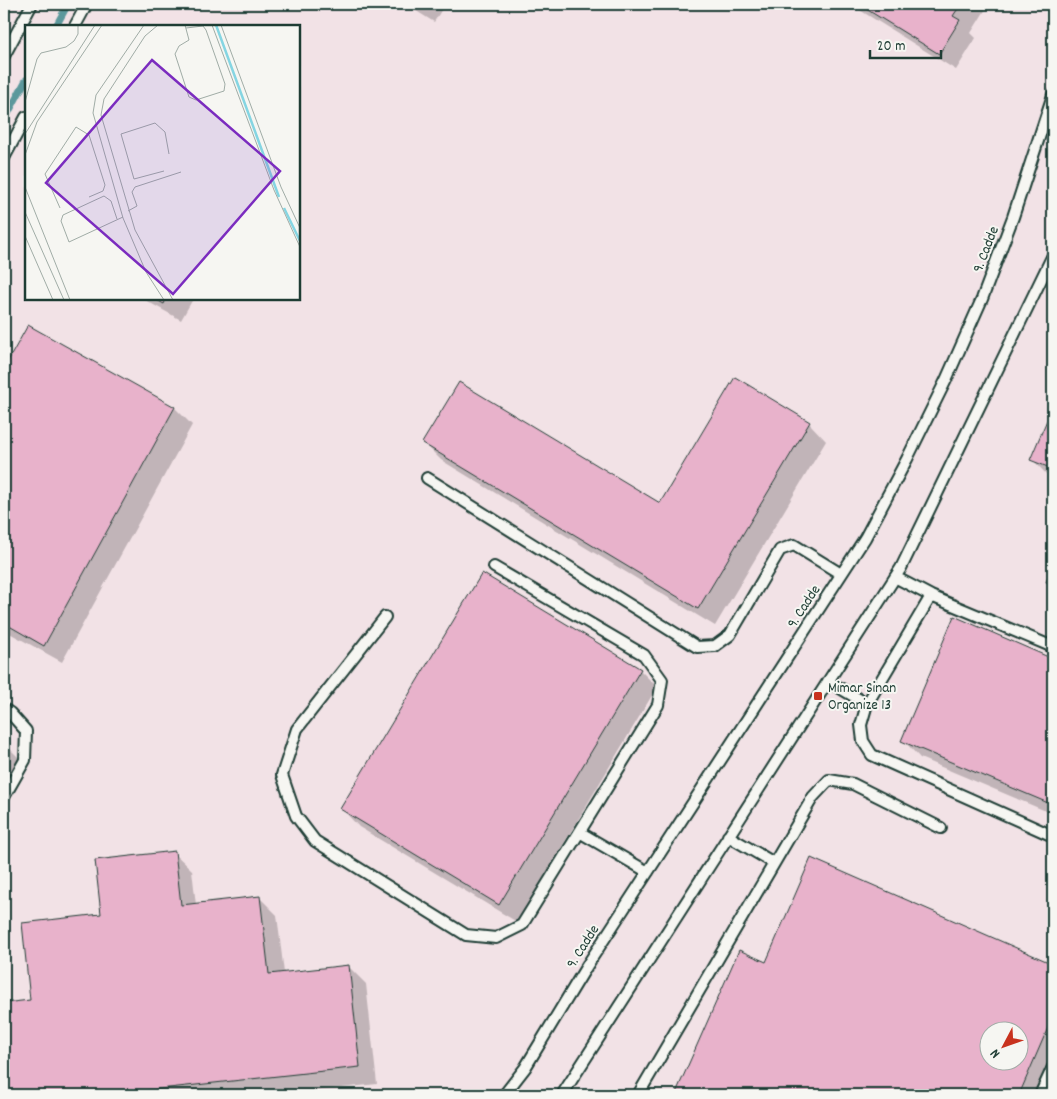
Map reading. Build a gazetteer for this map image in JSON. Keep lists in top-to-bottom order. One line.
{"streets":{"lane":["9. Cadde"]},"places":{"transit":["Mimar Sinan Organize 13"]},"scale_bar":"20 m","north":"bottom left"}
